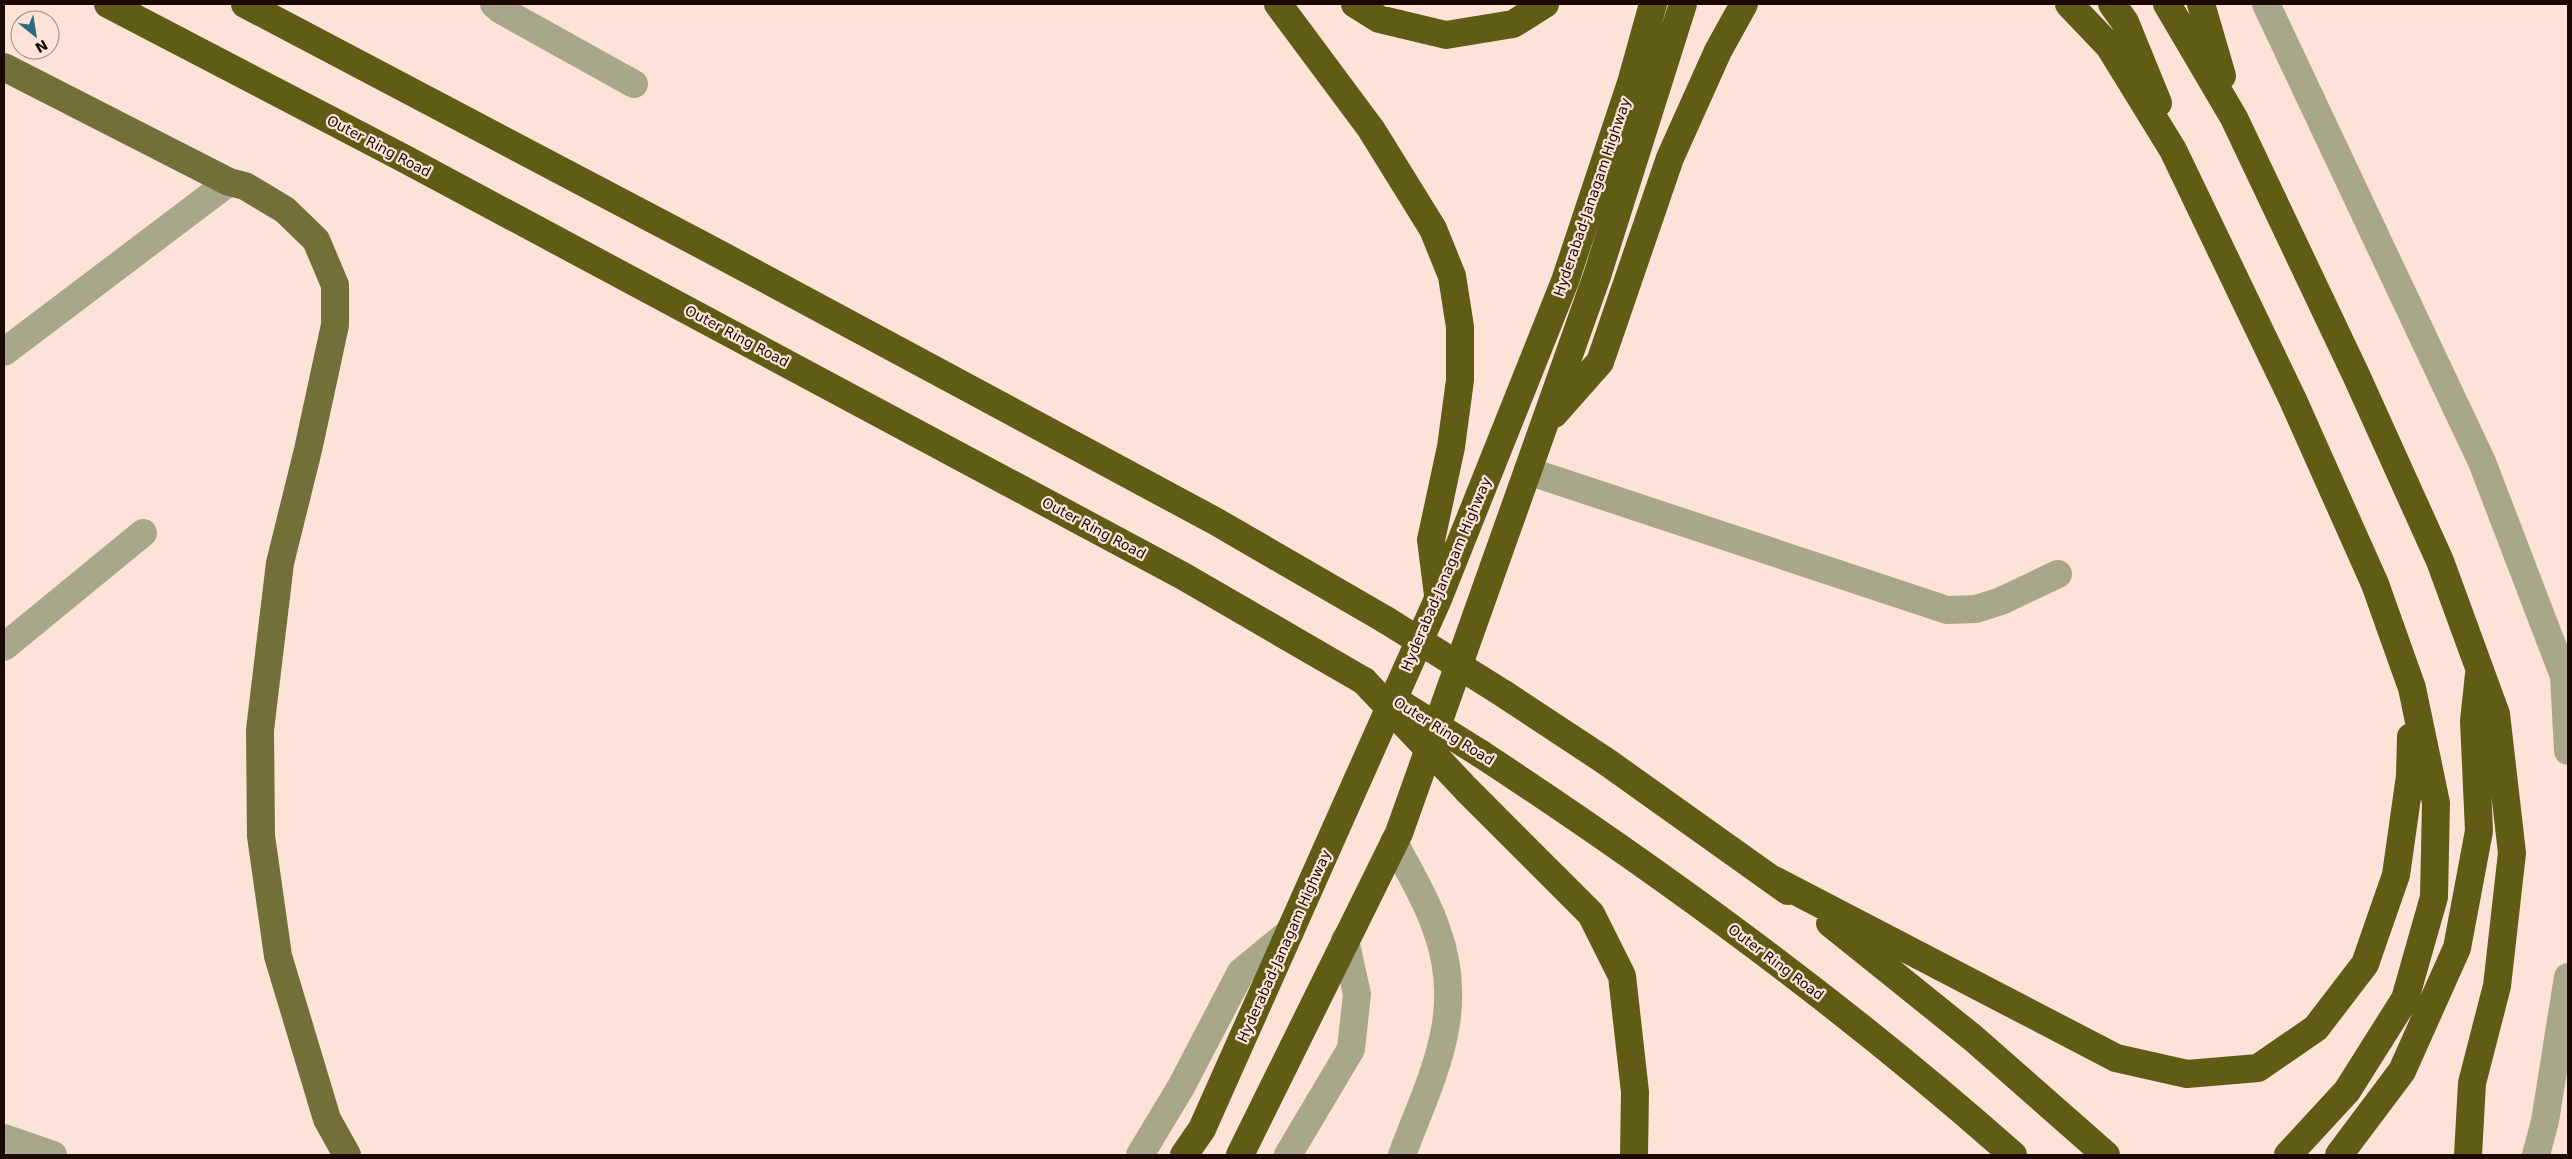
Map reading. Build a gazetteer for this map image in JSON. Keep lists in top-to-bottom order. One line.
{"streets":{"highway":["Outer Ring Road","Hyderabad-Janagam Highway"]},"north":"bottom right"}
